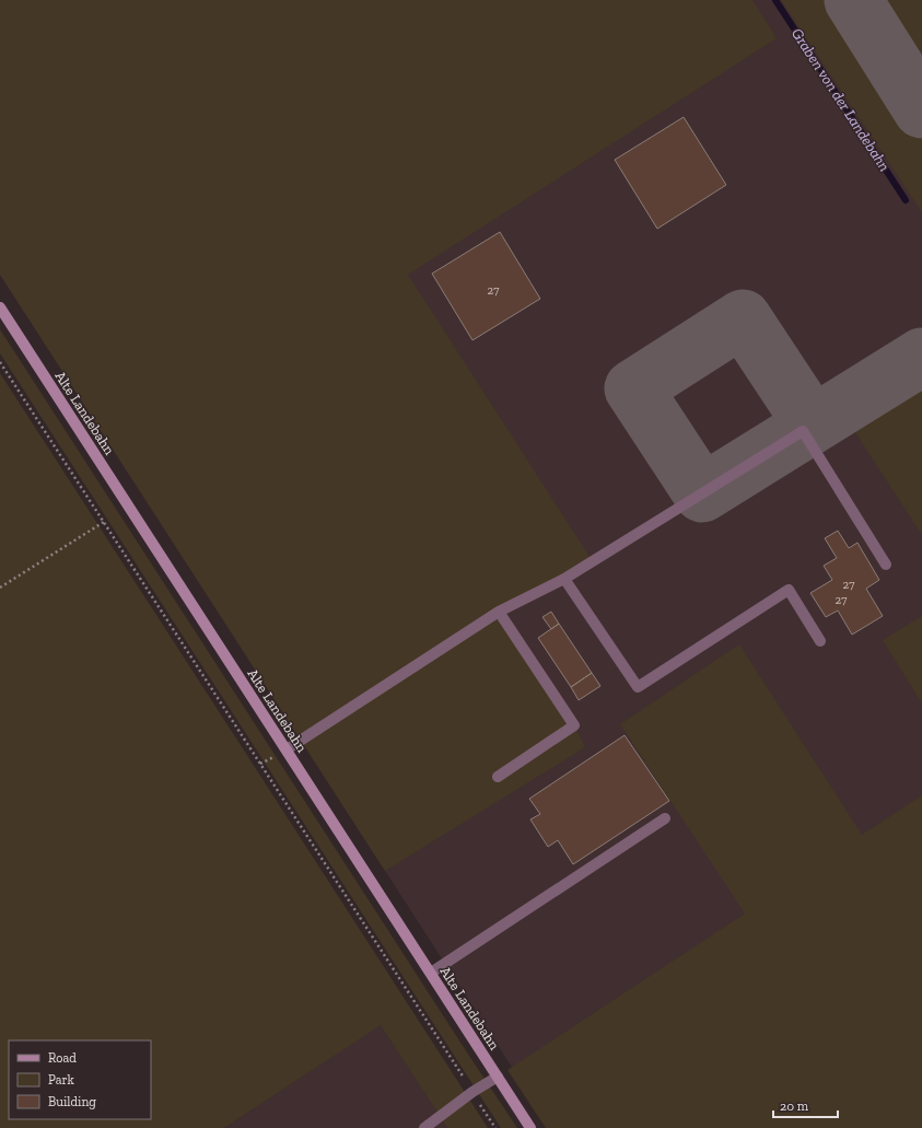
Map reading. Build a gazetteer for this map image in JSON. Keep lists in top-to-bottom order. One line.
{"streets":{"main road":["Alte Landebahn"]},"water":["Graben von der Landebahn"],"house_numbers":["27","27","27"],"legend":["Road","Park","Building"],"scale_bar":"20 m"}
